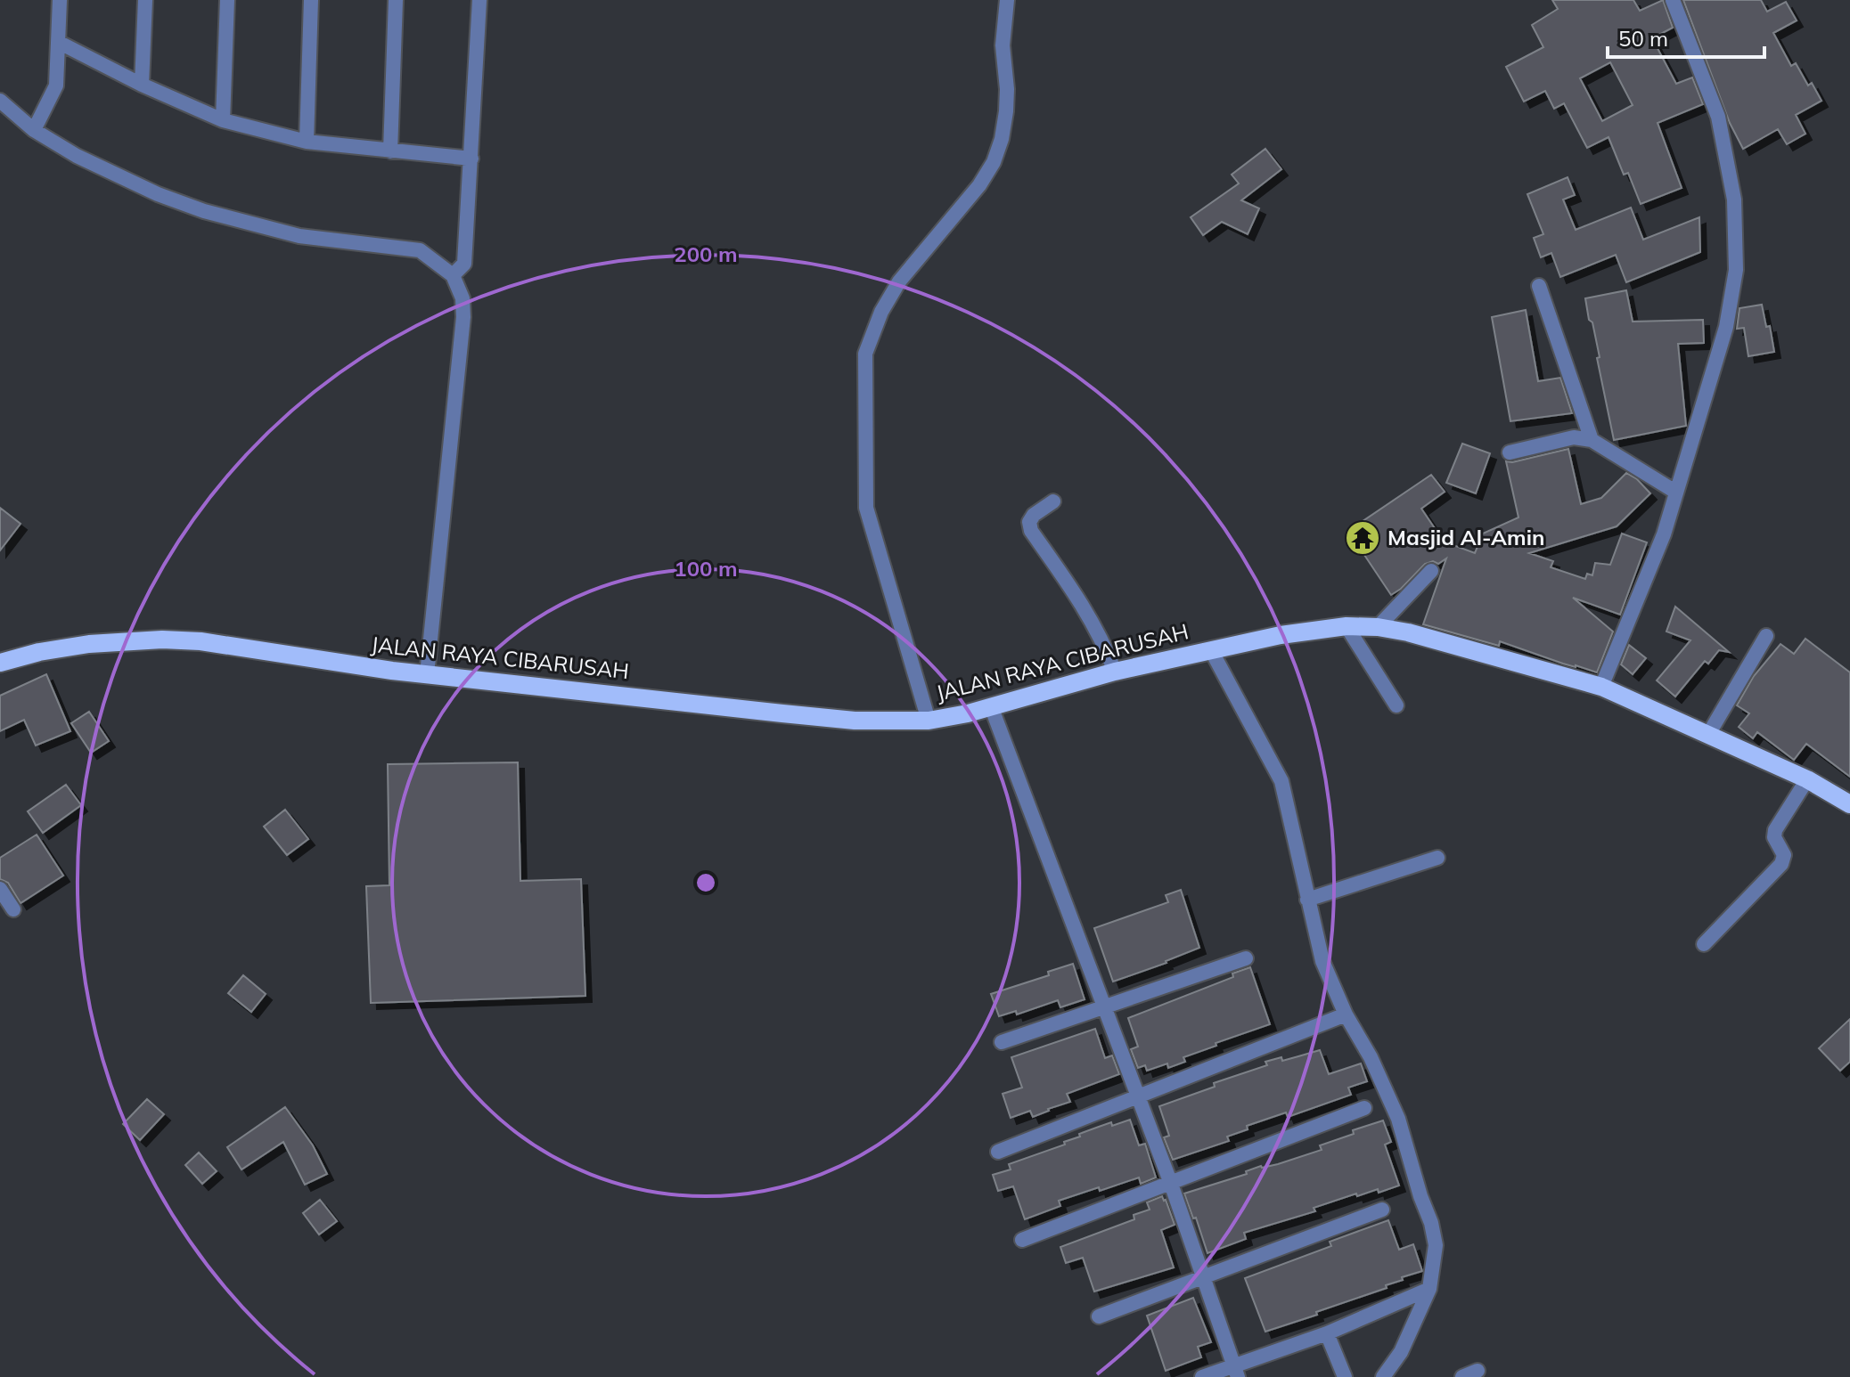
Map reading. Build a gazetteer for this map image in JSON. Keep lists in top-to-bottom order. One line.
{"streets":{"main road":["JALAN RAYA CIBARUSAH"]},"places":{"temple":["Masjid Al-Amin"]},"scale_bar":"50 m","rings":["200 m","100 m"]}
